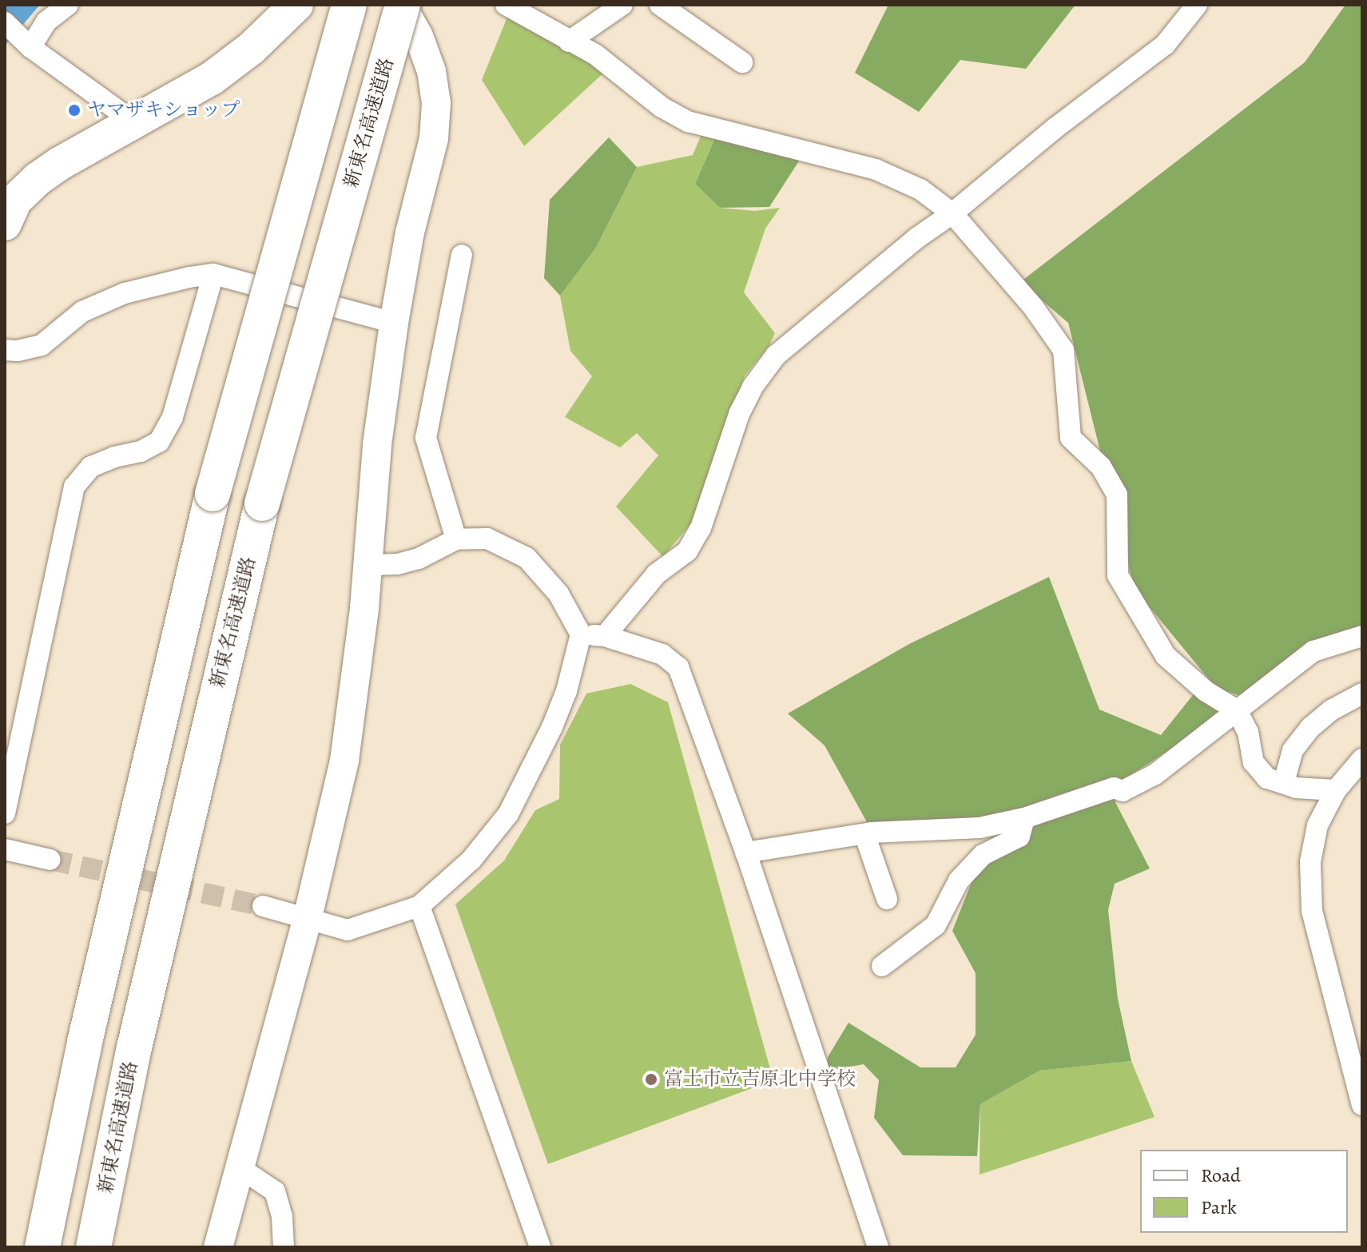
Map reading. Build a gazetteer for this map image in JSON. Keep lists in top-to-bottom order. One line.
{"streets":{"highway":["新東名高速道路"]},"places":["ヤマザキショップ","富士市立吉原北中学校"],"legend":["Road","Park"]}
